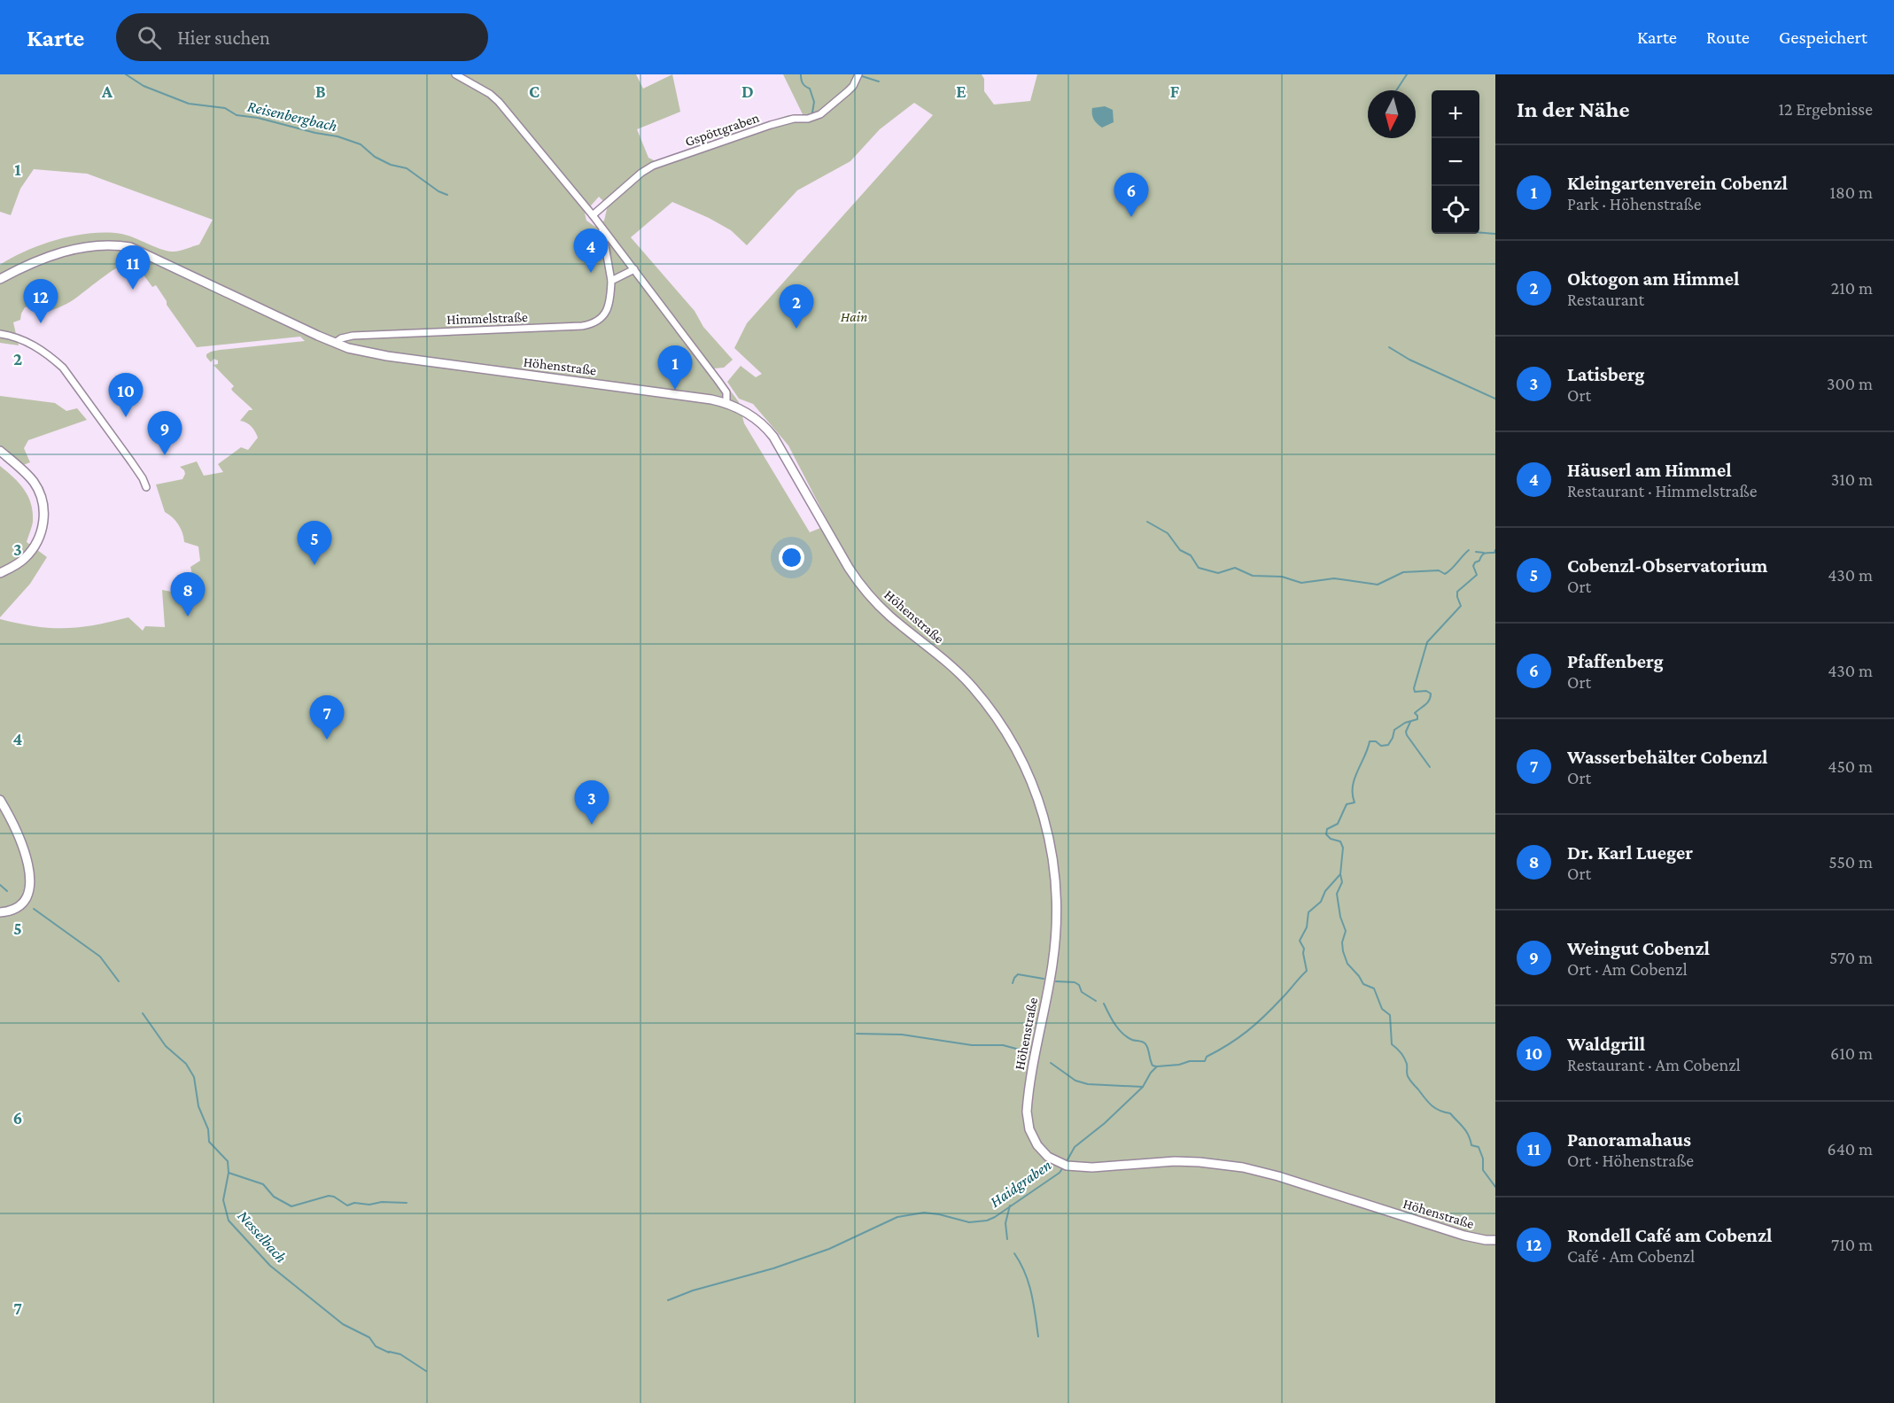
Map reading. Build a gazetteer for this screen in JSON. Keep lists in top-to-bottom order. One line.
{"streets":{"street":["Gspöttgraben","Himmelstraße","Höhenstraße"]},"crossings":[["Gspöttgraben","Himmelstraße"],["Himmelstraße","Höhenstraße"]],"water":["Reisenbergbach","Haidgraben","Nesselbach"],"parks":["Hain"],"north":"bottom","page":{"header":"Karte","search":"Hier suchen","nav":["Karte","Route","Gespeichert"],"heading":["In der Nähe","12 Ergebnisse"],"map_buttons":["+","−"],"list":[{"mark":"1","name":"Kleingartenverein Cobenzl","note":"Park · Höhenstraße","value":"180 m"},{"mark":"2","name":"Oktogon am Himmel","note":"Restaurant","value":"210 m"},{"mark":"3","name":"Latisberg","note":"Ort","value":"300 m"},{"mark":"4","name":"Häuserl am Himmel","note":"Restaurant · Himmelstraße","value":"310 m"},{"mark":"5","name":"Cobenzl-Observatorium","note":"Ort","value":"430 m"},{"mark":"6","name":"Pfaffenberg","note":"Ort","value":"430 m"},{"mark":"7","name":"Wasserbehälter Cobenzl","note":"Ort","value":"450 m"},{"mark":"8","name":"Dr. Karl Lueger","note":"Ort","value":"550 m"},{"mark":"9","name":"Weingut Cobenzl","note":"Ort · Am Cobenzl","value":"570 m"},{"mark":"10","name":"Waldgrill","note":"Restaurant · Am Cobenzl","value":"610 m"},{"mark":"11","name":"Panoramahaus","note":"Ort · Höhenstraße","value":"640 m"},{"mark":"12","name":"Rondell Café am Cobenzl","note":"Café · Am Cobenzl","value":"710 m"}],"pins":["6","4","11","12","2","1","10","9","5","8","7","3"]},"grid":{"columns":["A","B","C","D","E","F"],"rows":["1","2","3","4","5","6","7"]}}
